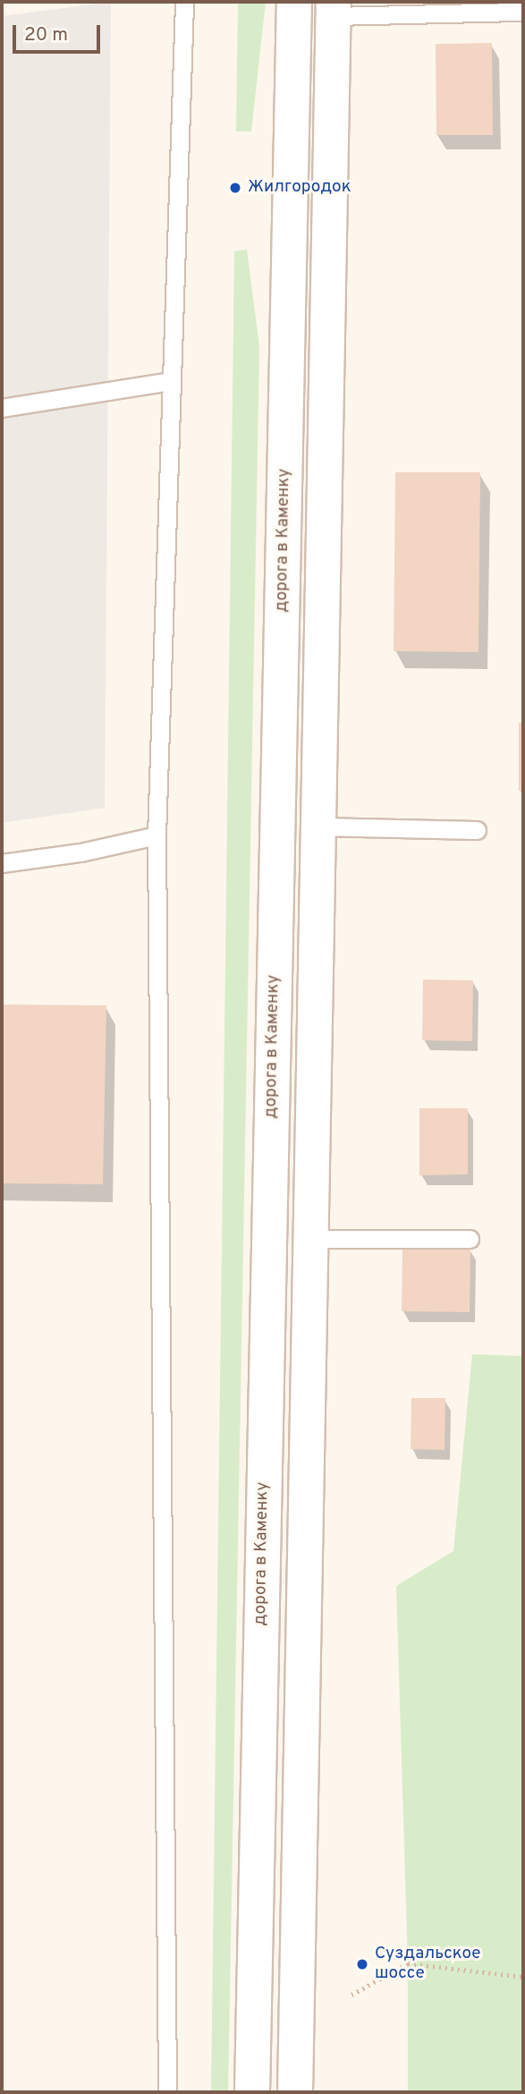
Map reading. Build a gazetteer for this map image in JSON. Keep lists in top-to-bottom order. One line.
{"streets":{"main road":["дорога в Каменку"]},"places":["Жилгородок","Суздальское шоссе"],"scale_bar":"20 m"}
